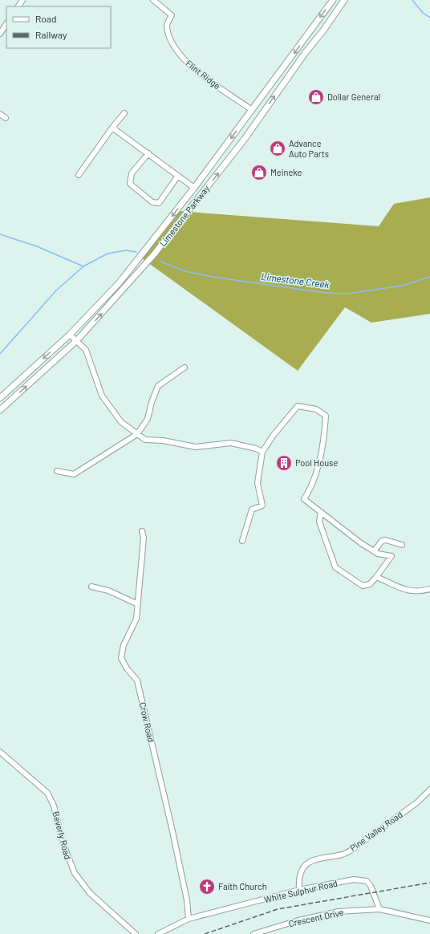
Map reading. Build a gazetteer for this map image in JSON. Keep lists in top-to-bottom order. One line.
{"streets":{"main road":["Limestone Parkway"],"street":["Flint Ridge","Crow Road","Pine Valley Road","Beverly Road","White Sulphur Road","Crescent Drive"]},"crossings":[["Flint Ridge","Limestone Parkway"],["Crow Road","White Sulphur Road"],["Pine Valley Road","White Sulphur Road"],["White Sulphur Road","Crescent Drive"]],"water":["Limestone Creek"],"places":{"shop":["Dollar General","Advance Auto Parts","Meineke"],"building":["Pool House"],"church":["Faith Church"]},"legend":["Road","Railway"]}
